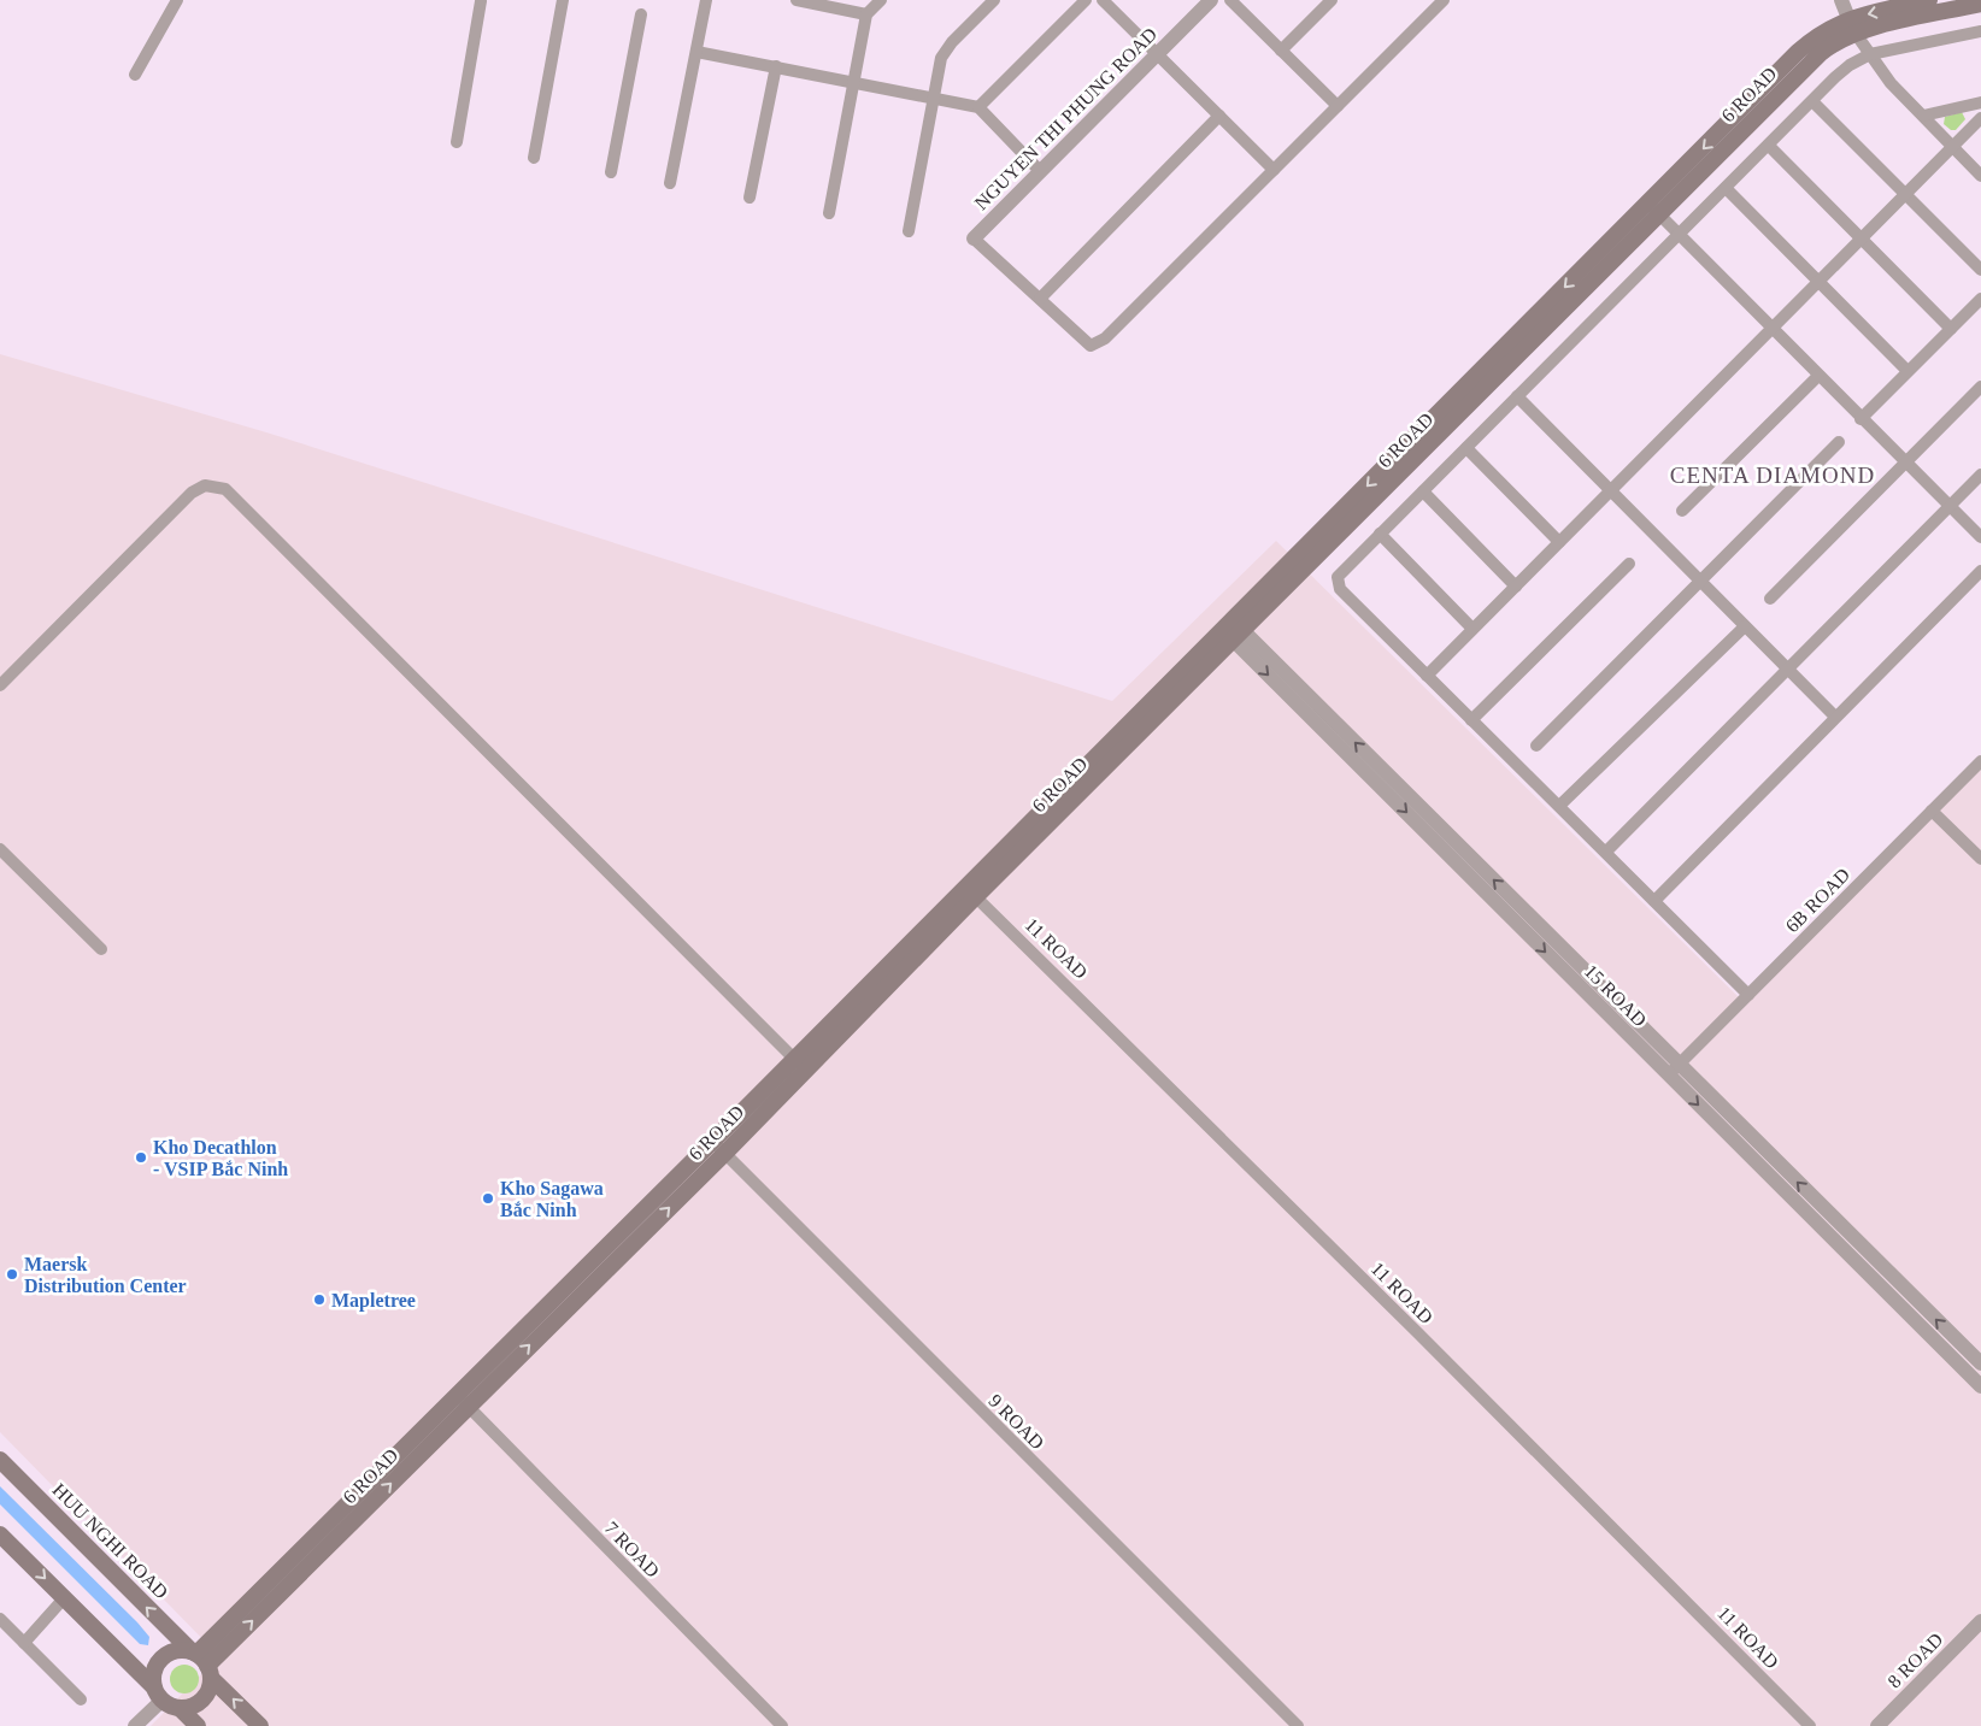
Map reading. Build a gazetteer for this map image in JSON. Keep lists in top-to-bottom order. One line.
{"streets":{"main road":["6 ROAD","HUU NGHI ROAD"],"street":["NGUYEN THI PHUNG ROAD","6B ROAD","11 ROAD","15 ROAD","9 ROAD","7 ROAD","8 ROAD"]},"crossings":[["6 ROAD","11 ROAD"],["6 ROAD","15 ROAD"],["6 ROAD","9 ROAD"],["6 ROAD","HUU NGHI ROAD"],["6 ROAD","7 ROAD"],["6B ROAD","15 ROAD"]],"districts":["CENTA DIAMOND"],"places":["Kho Decathlon - VSIP Bắc Ninh","Kho Sagawa Bắc Ninh","Maersk Distribution Center","Mapletree"]}
